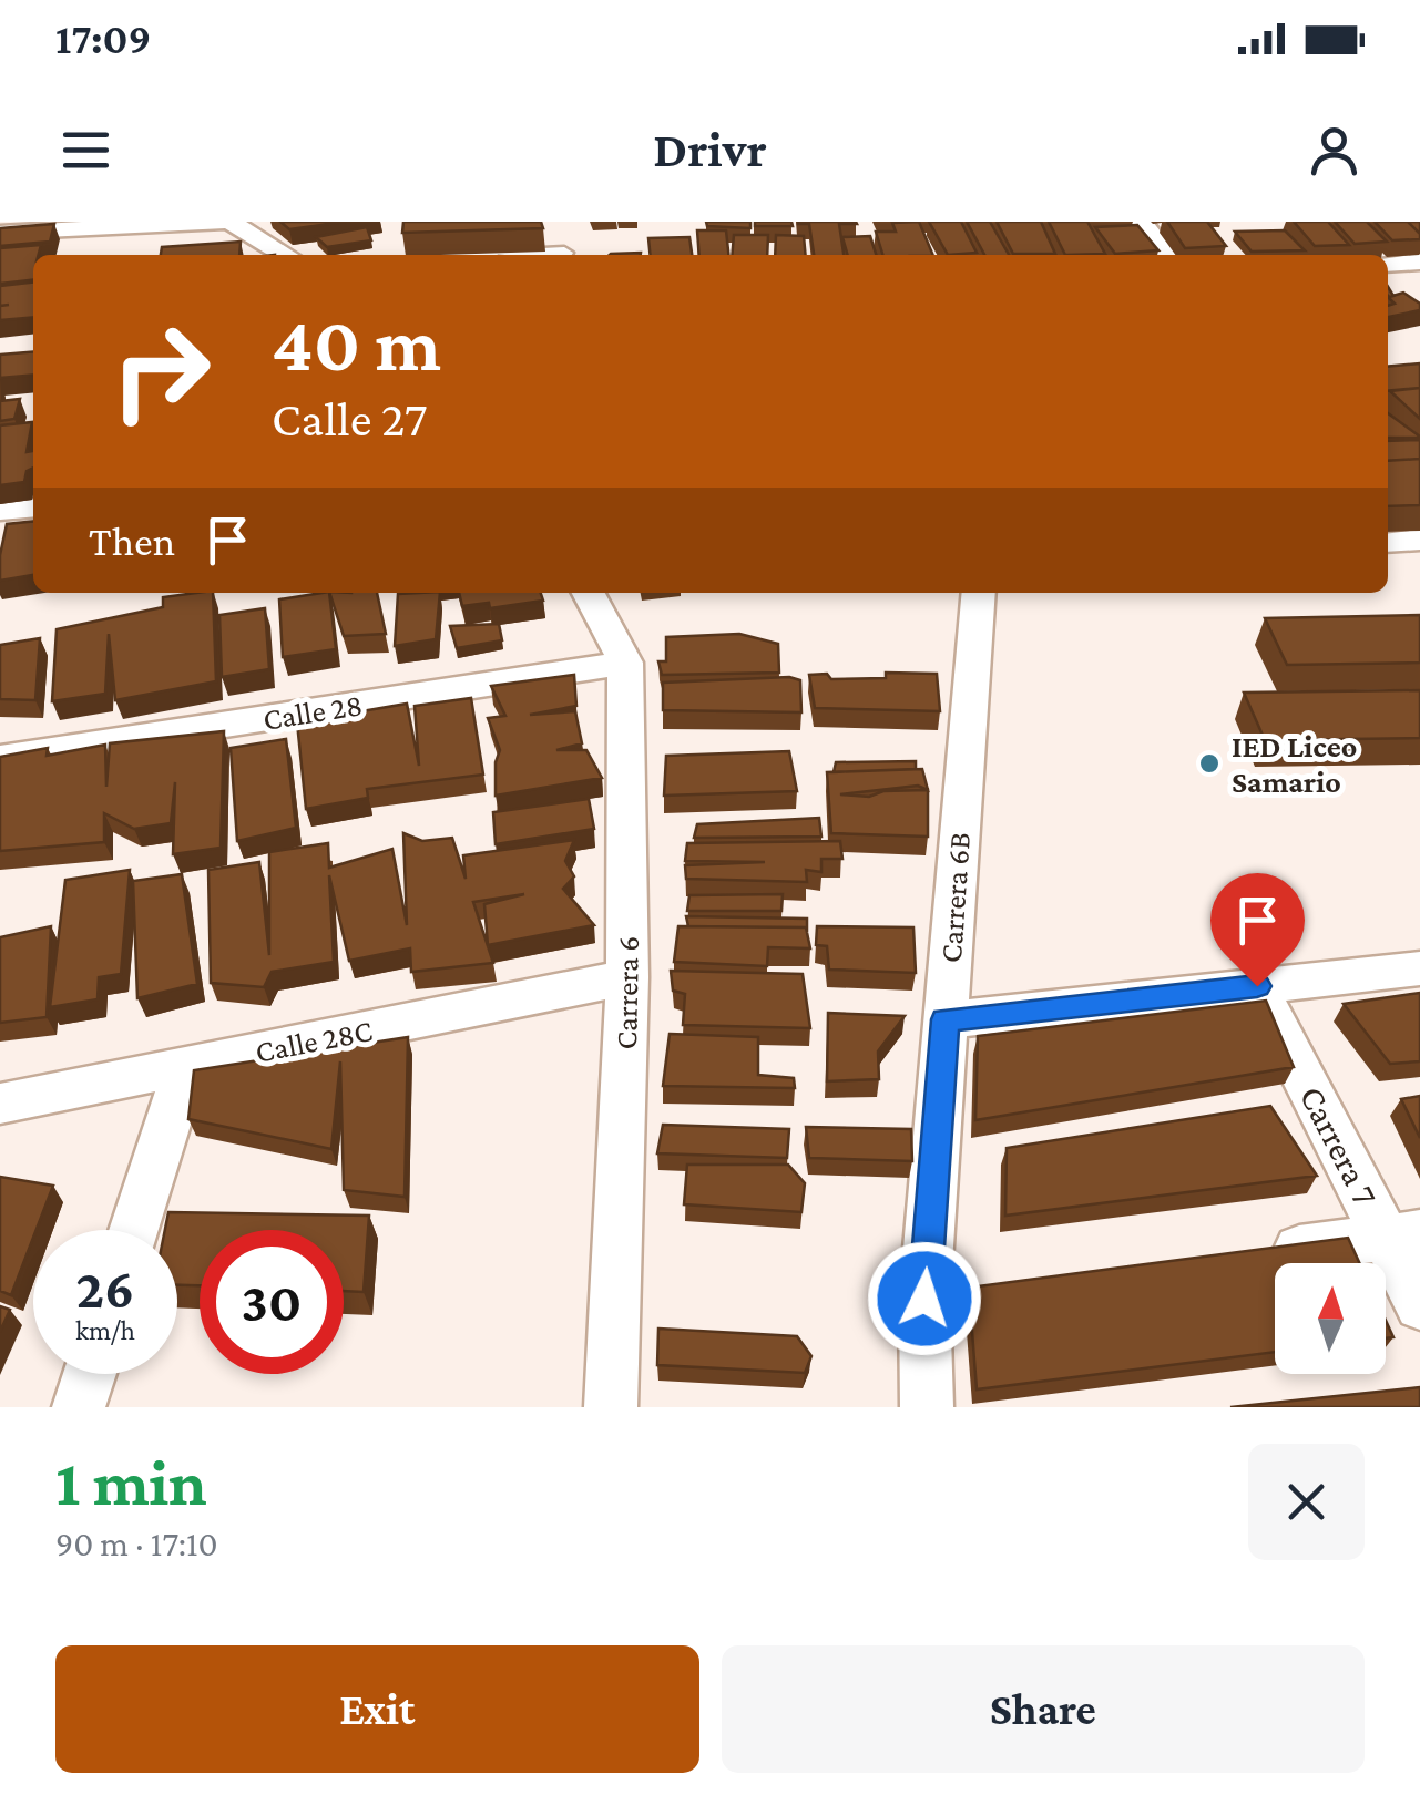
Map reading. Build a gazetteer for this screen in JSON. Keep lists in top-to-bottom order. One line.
{"streets":{"street":["Calle 28","Carrera 6B","Carrera 6","Calle 28C","Carrera 7"]},"crossings":[["Calle 28","Carrera 6"],["Carrera 6","Calle 28C"]],"places":["IED Liceo Samario"],"north":"top","page":{"status":"17:09","header":"Drivr","turn":["40 m","Calle 27"],"then":"Then","speed":"26 km/h","limit":"30","heading":["1 min","90 m · 17:10"],"buttons":["Exit","Share"]}}
